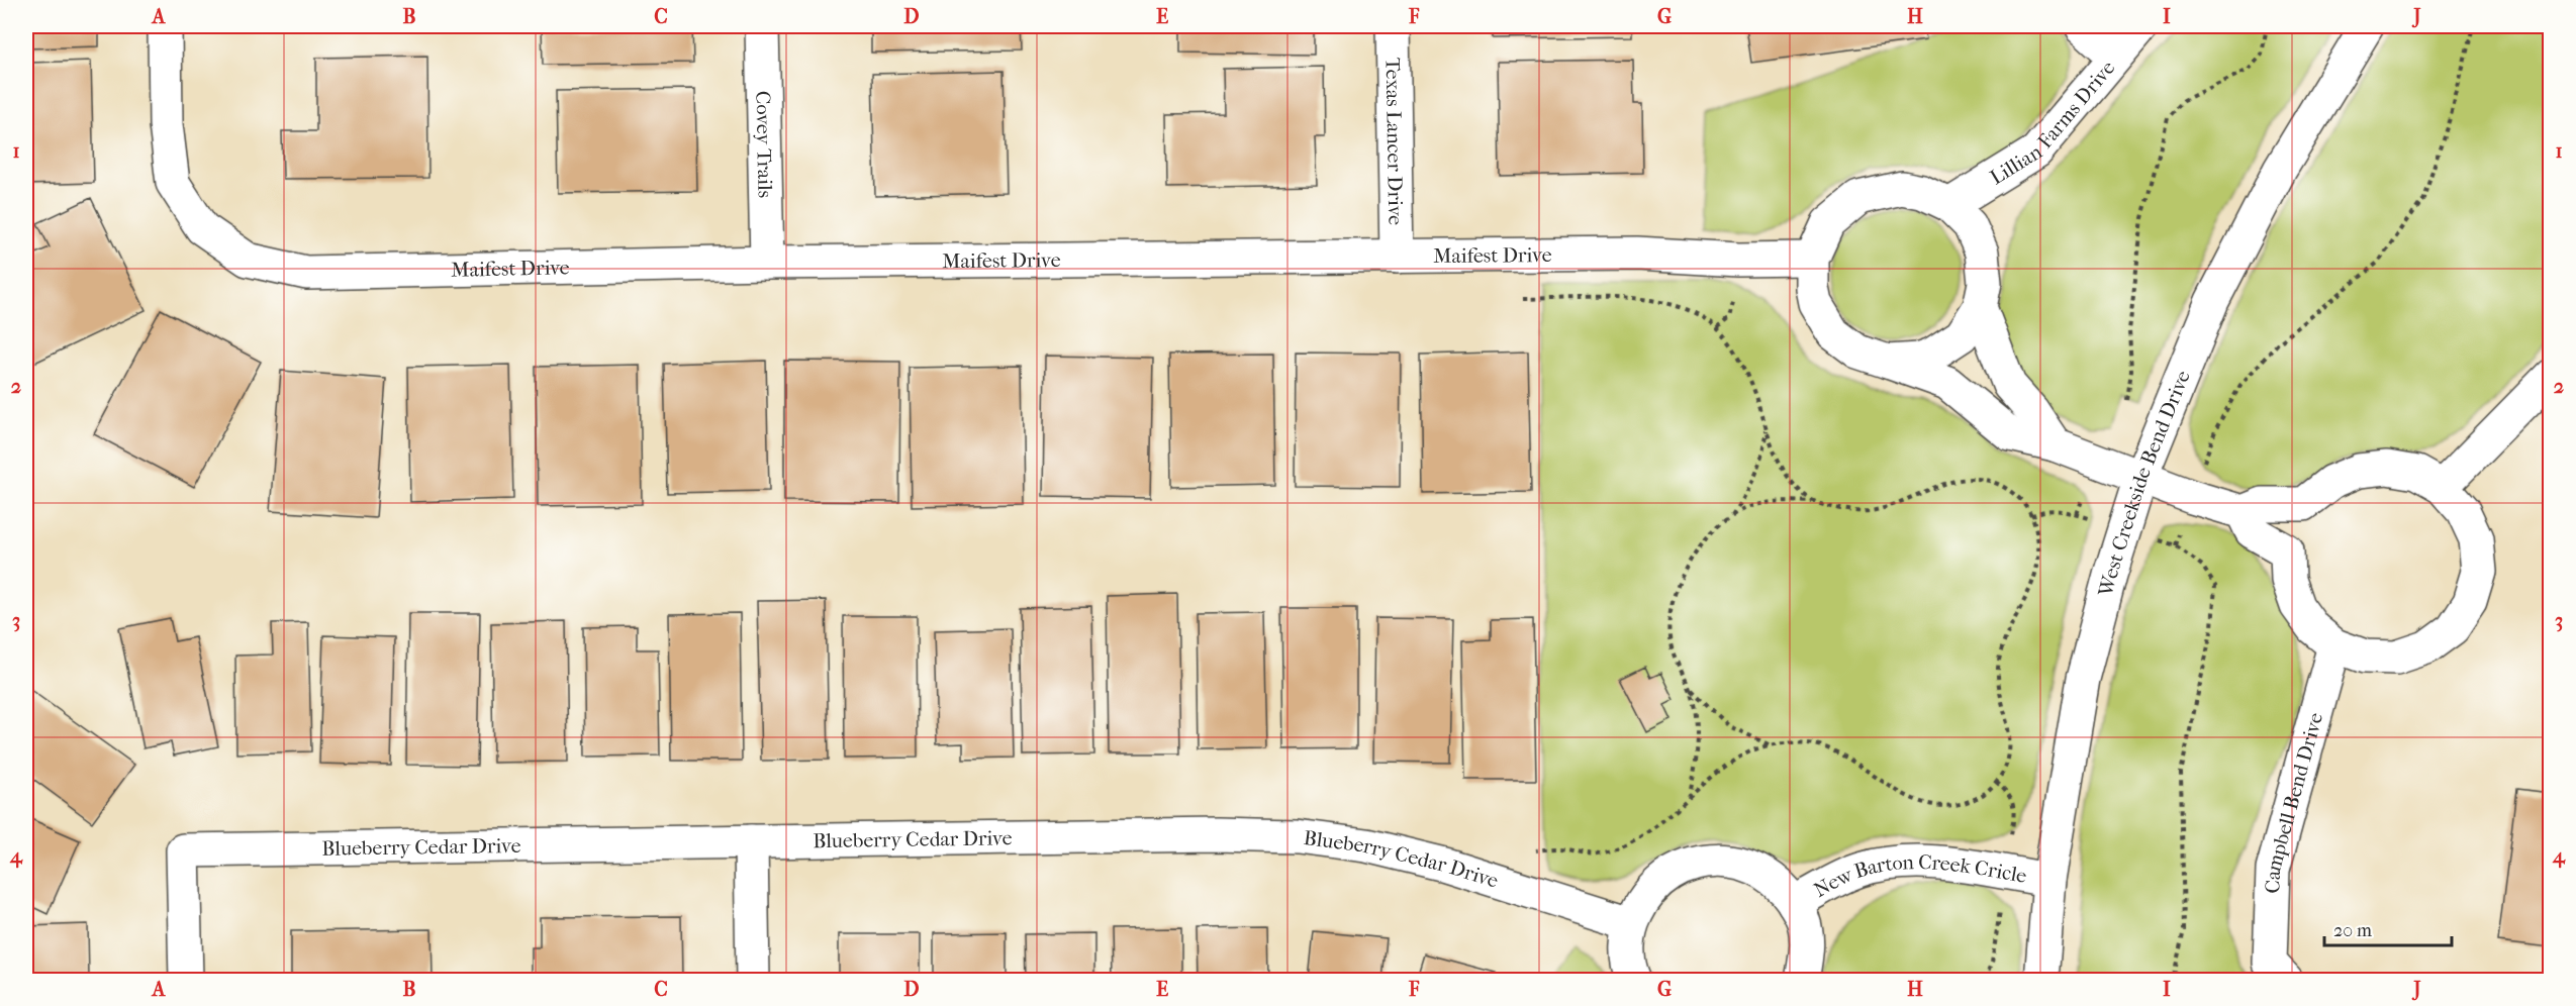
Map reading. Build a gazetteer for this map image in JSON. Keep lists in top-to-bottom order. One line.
{"streets":{"street":["Lillian Farms Drive","Texas Lancer Drive","Covey Trails","Maifest Drive","West Creekside Bend Drive","Campbell Bend Drive","Blueberry Cedar Drive","New Barton Creek Cricle"]},"crossings":[["Lillian Farms Drive","Maifest Drive"],["Texas Lancer Drive","Maifest Drive"],["Covey Trails","Maifest Drive"],["West Creekside Bend Drive","New Barton Creek Cricle"],["Blueberry Cedar Drive","New Barton Creek Cricle"]],"scale_bar":"20 m","grid":{"columns":["A","B","C","D","E","F","G","H","I","J"],"rows":["1","2","3","4"]}}
